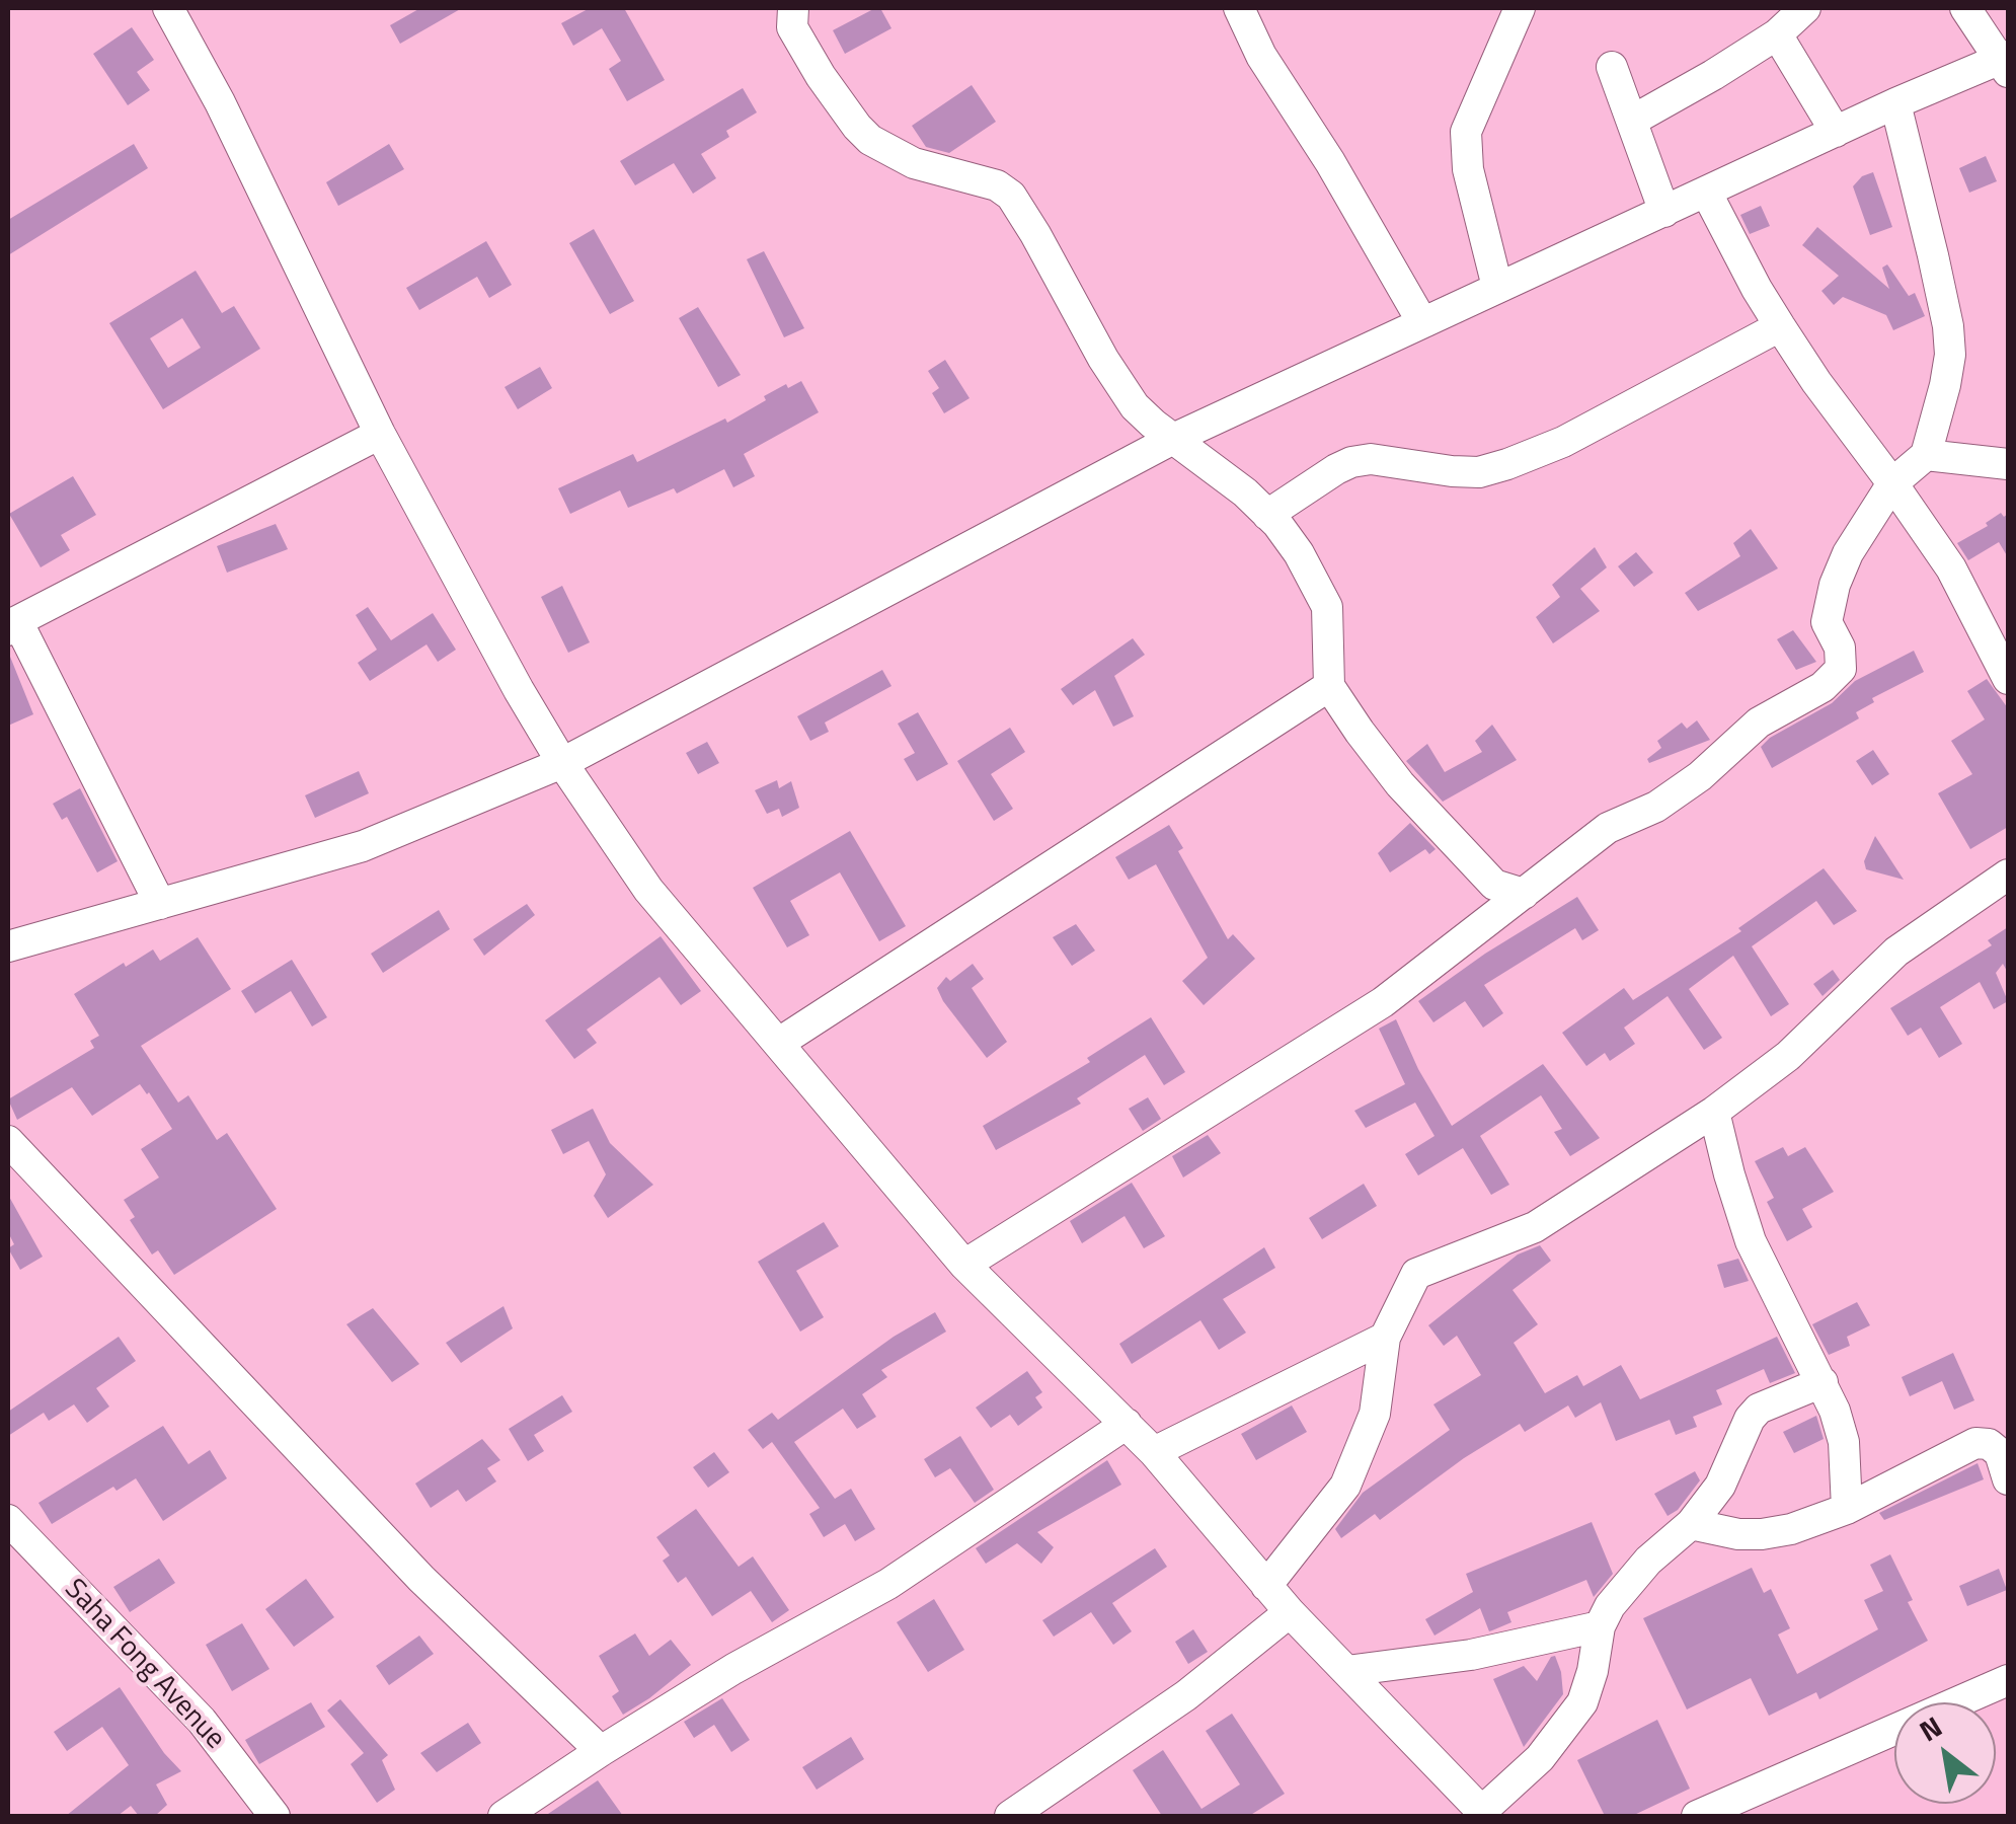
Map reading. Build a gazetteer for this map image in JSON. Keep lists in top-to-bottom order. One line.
{"streets":{"street":["Saha Fong Avenue"]},"north":"top left"}
